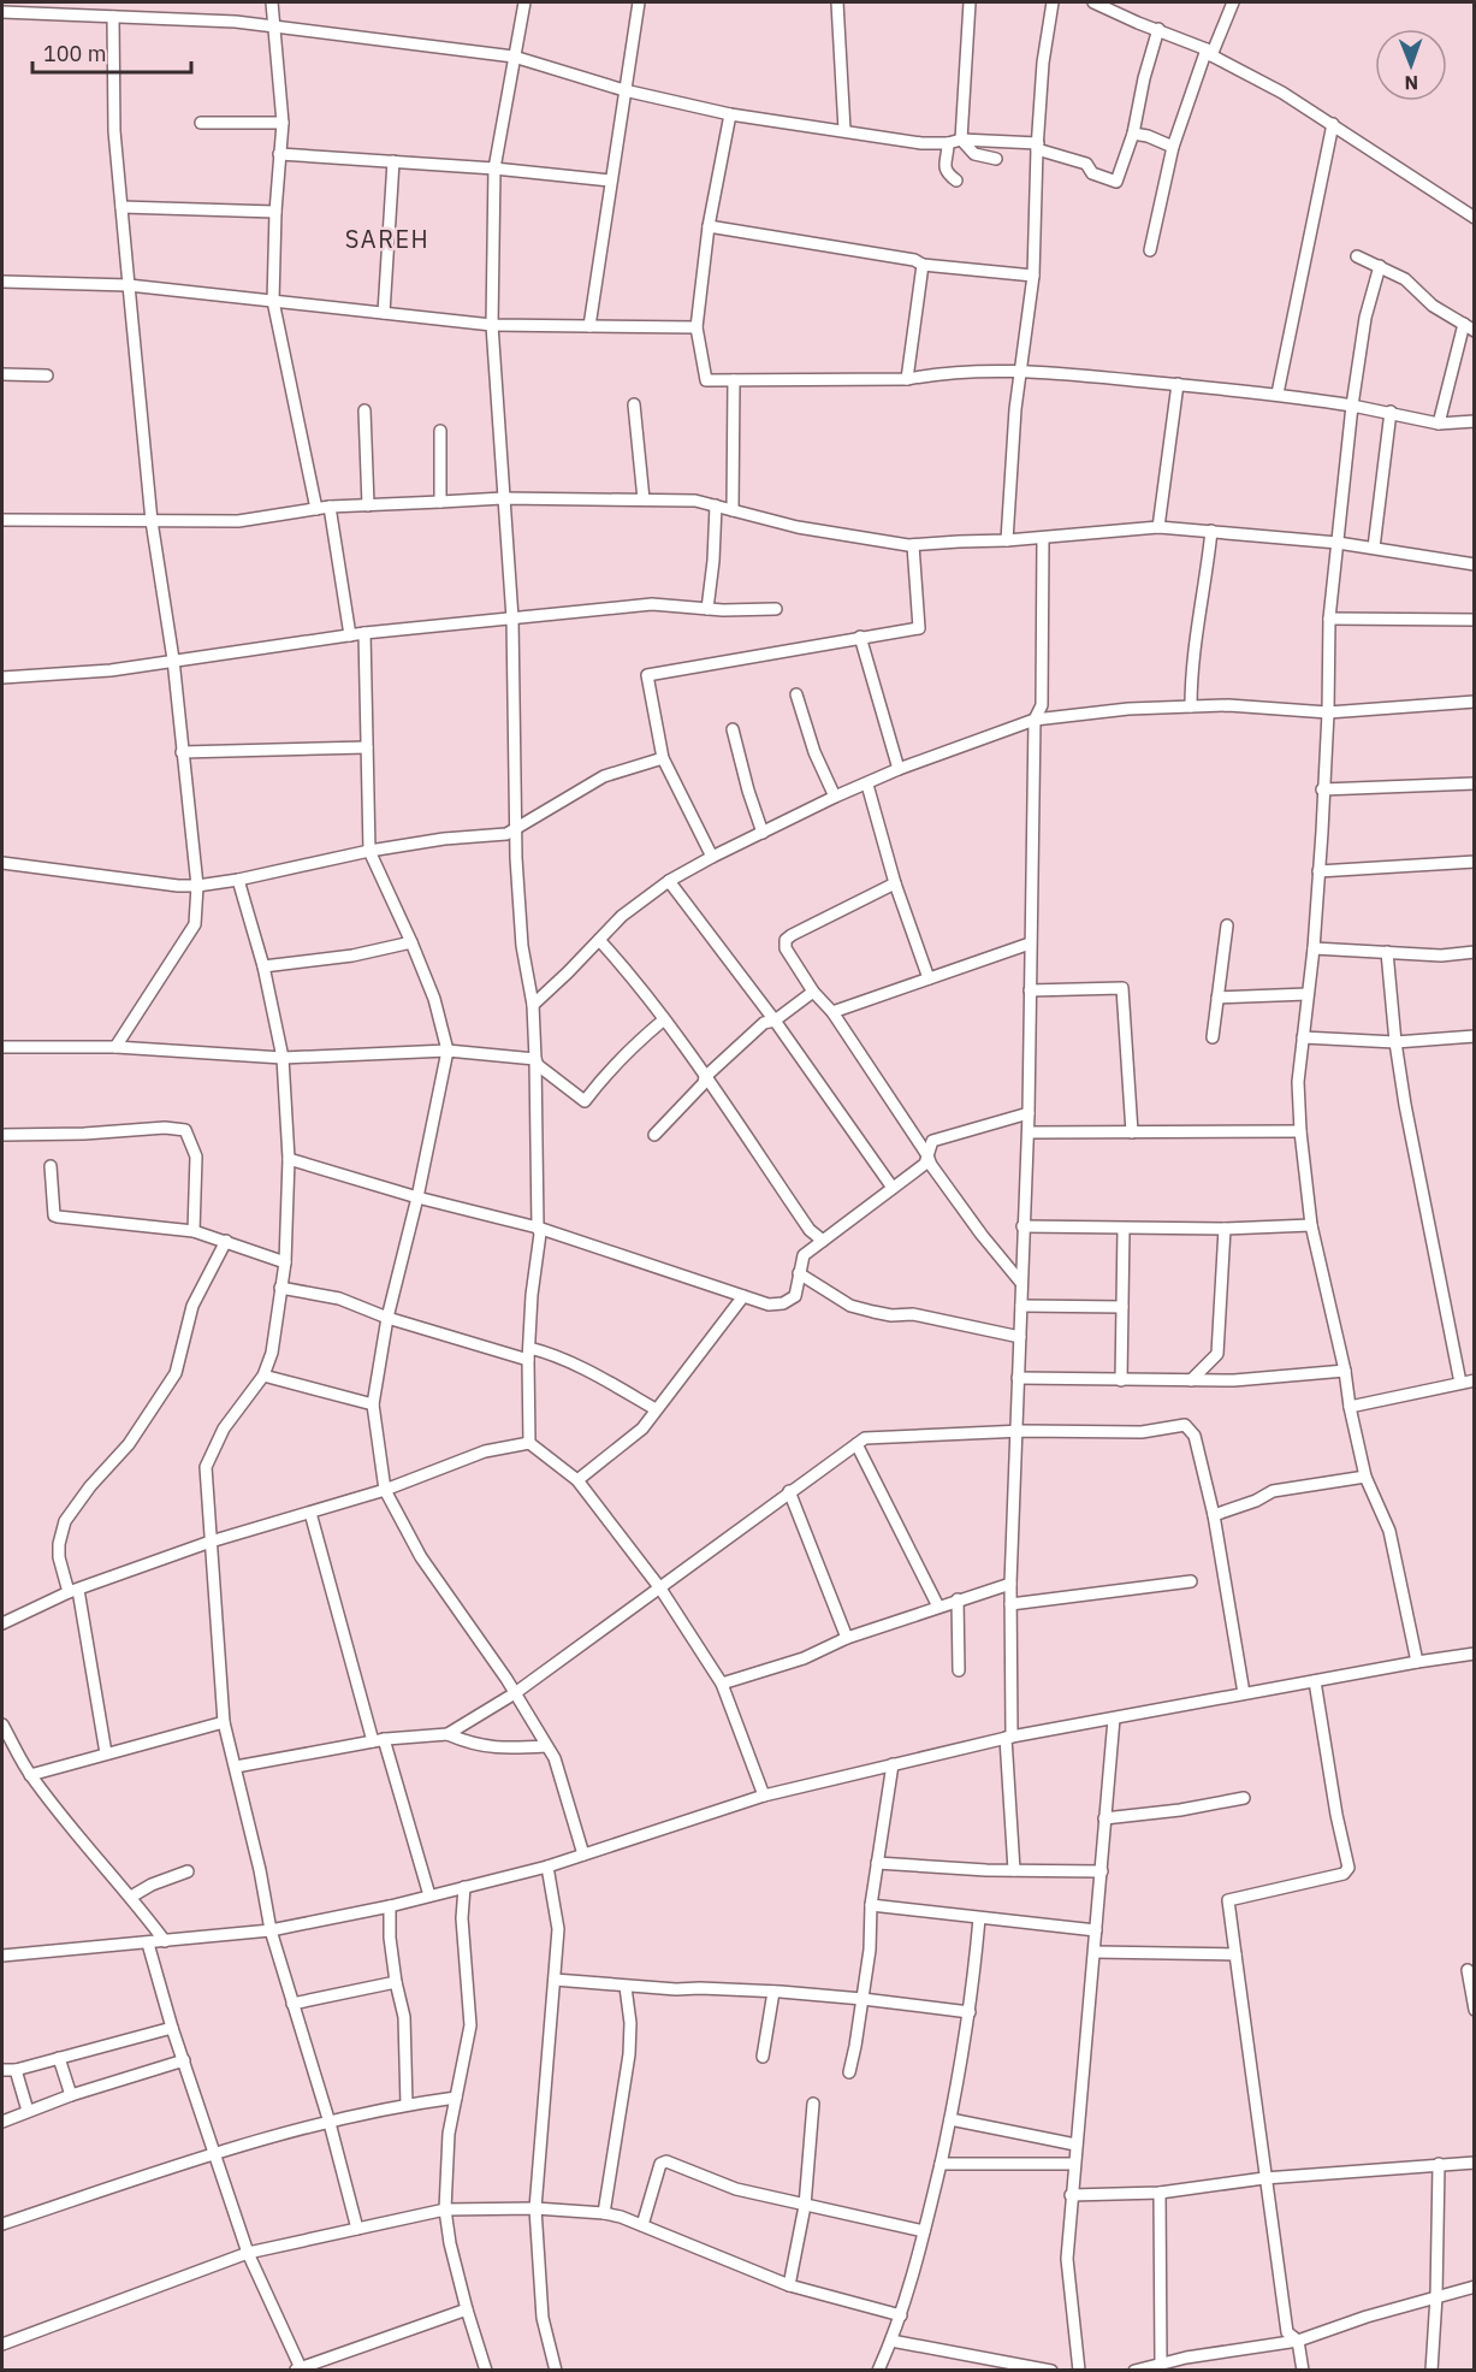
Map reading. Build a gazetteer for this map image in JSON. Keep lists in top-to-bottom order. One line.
{"districts":["SAREH"],"scale_bar":"100 m","north":"bottom"}
